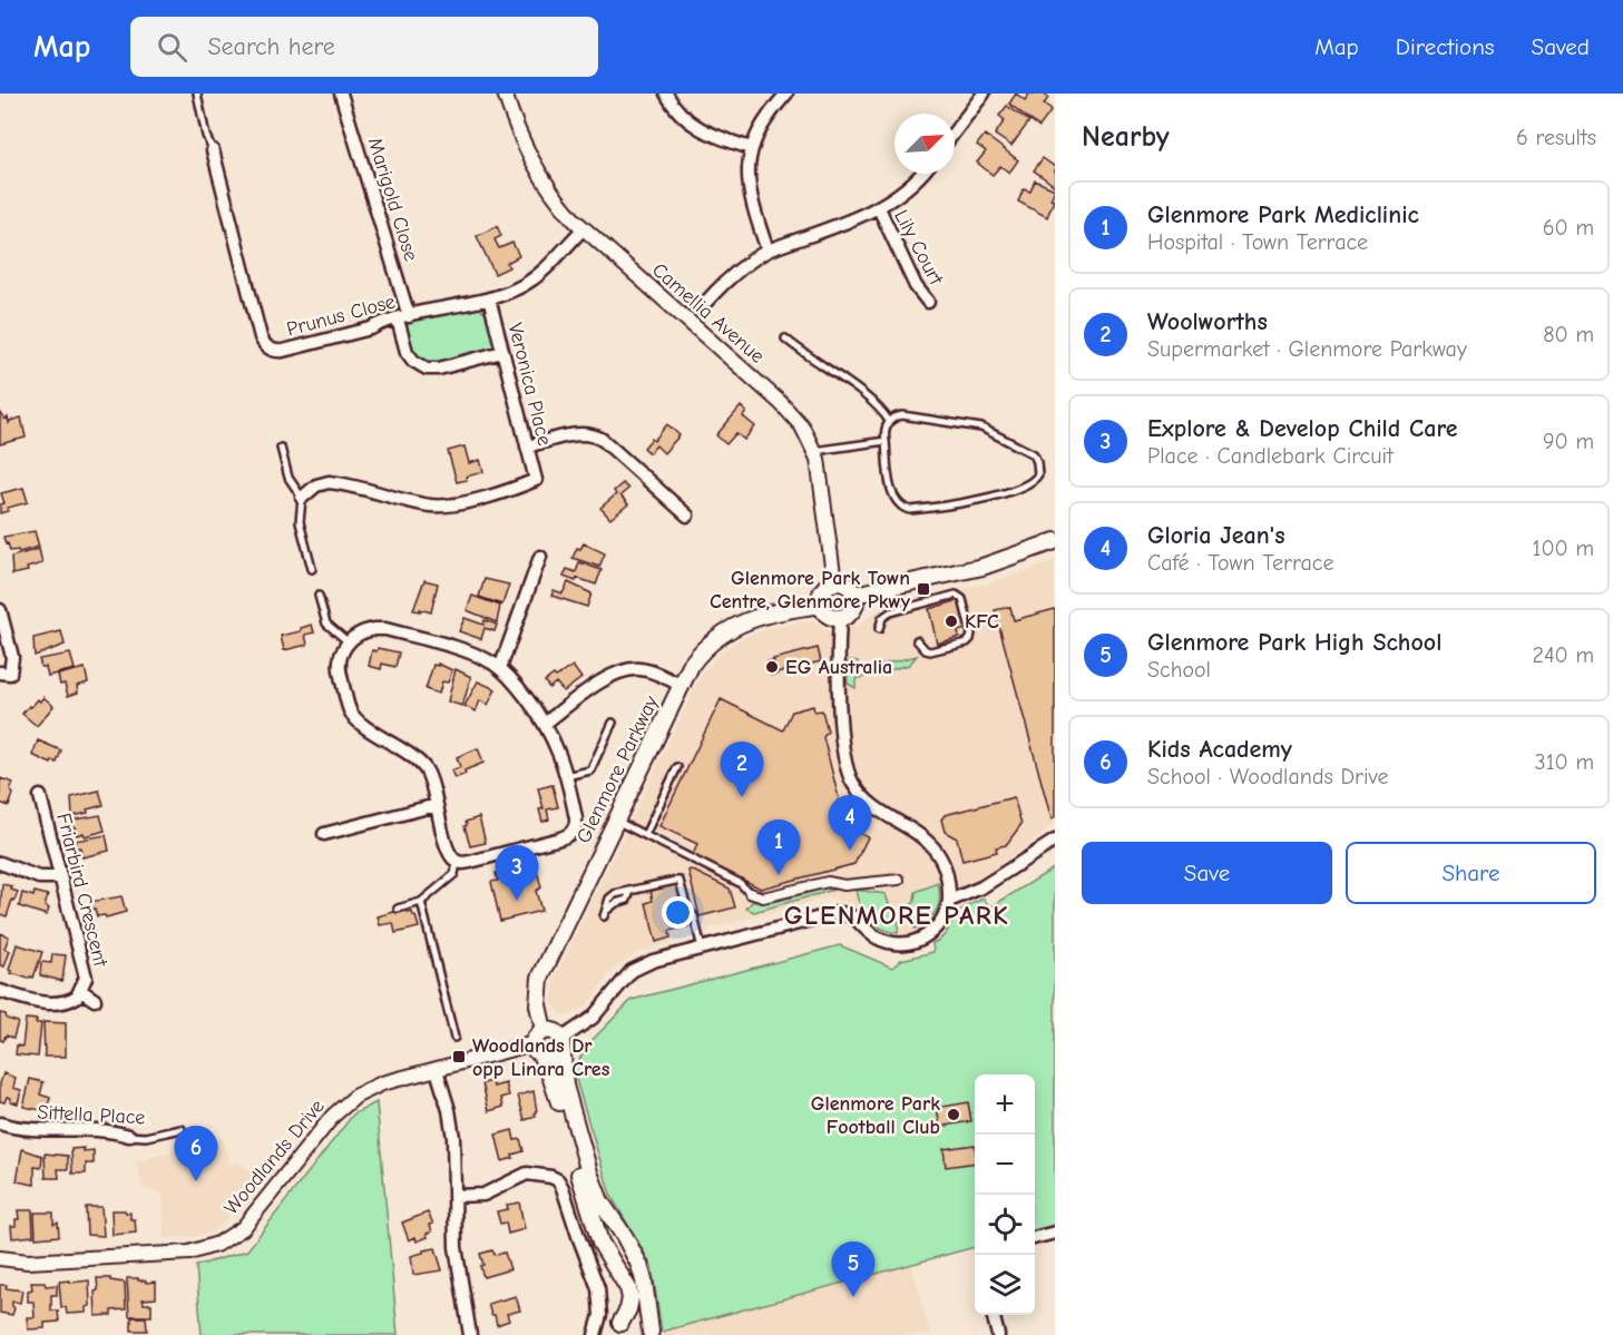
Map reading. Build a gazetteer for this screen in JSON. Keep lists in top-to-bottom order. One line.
{"streets":{"main road":["Glenmore Parkway"],"street":["Marigold Close","Lily Court","Camellia Avenue","Prunus Close","Veronica Place","Friarbird Crescent","Sittella Place","Woodlands Drive"]},"crossings":[["Marigold Close","Prunus Close"],["Marigold Close","Veronica Place"],["Camellia Avenue","Prunus Close"],["Camellia Avenue","Glenmore Parkway"],["Prunus Close","Veronica Place"],["Glenmore Parkway","Woodlands Drive"]],"districts":["GLENMORE PARK"],"places":{"transit":["Glenmore Park Town Centre, Glenmore Pkwy","Woodlands Dr opp Linara Cres"],"other":["KFC","EG Australia","Glenmore Park Football Club"]},"north":"top right","page":{"header":"Map","search":"Search here","nav":["Map","Directions","Saved"],"heading":["Nearby","6 results"],"list":[{"mark":"1","name":"Glenmore Park Mediclinic","note":"Hospital · Town Terrace","value":"60 m"},{"mark":"2","name":"Woolworths","note":"Supermarket · Glenmore Parkway","value":"80 m"},{"mark":"3","name":"Explore & Develop Child Care","note":"Place · Candlebark Circuit","value":"90 m"},{"mark":"4","name":"Gloria Jean's","note":"Café · Town Terrace","value":"100 m"},{"mark":"5","name":"Glenmore Park High School","note":"School","value":"240 m"},{"mark":"6","name":"Kids Academy","note":"School · Woodlands Drive","value":"310 m"}],"pins":["2","4","1","3","6","5"],"buttons":["Save","Share"],"map_buttons":["+","−"]}}
